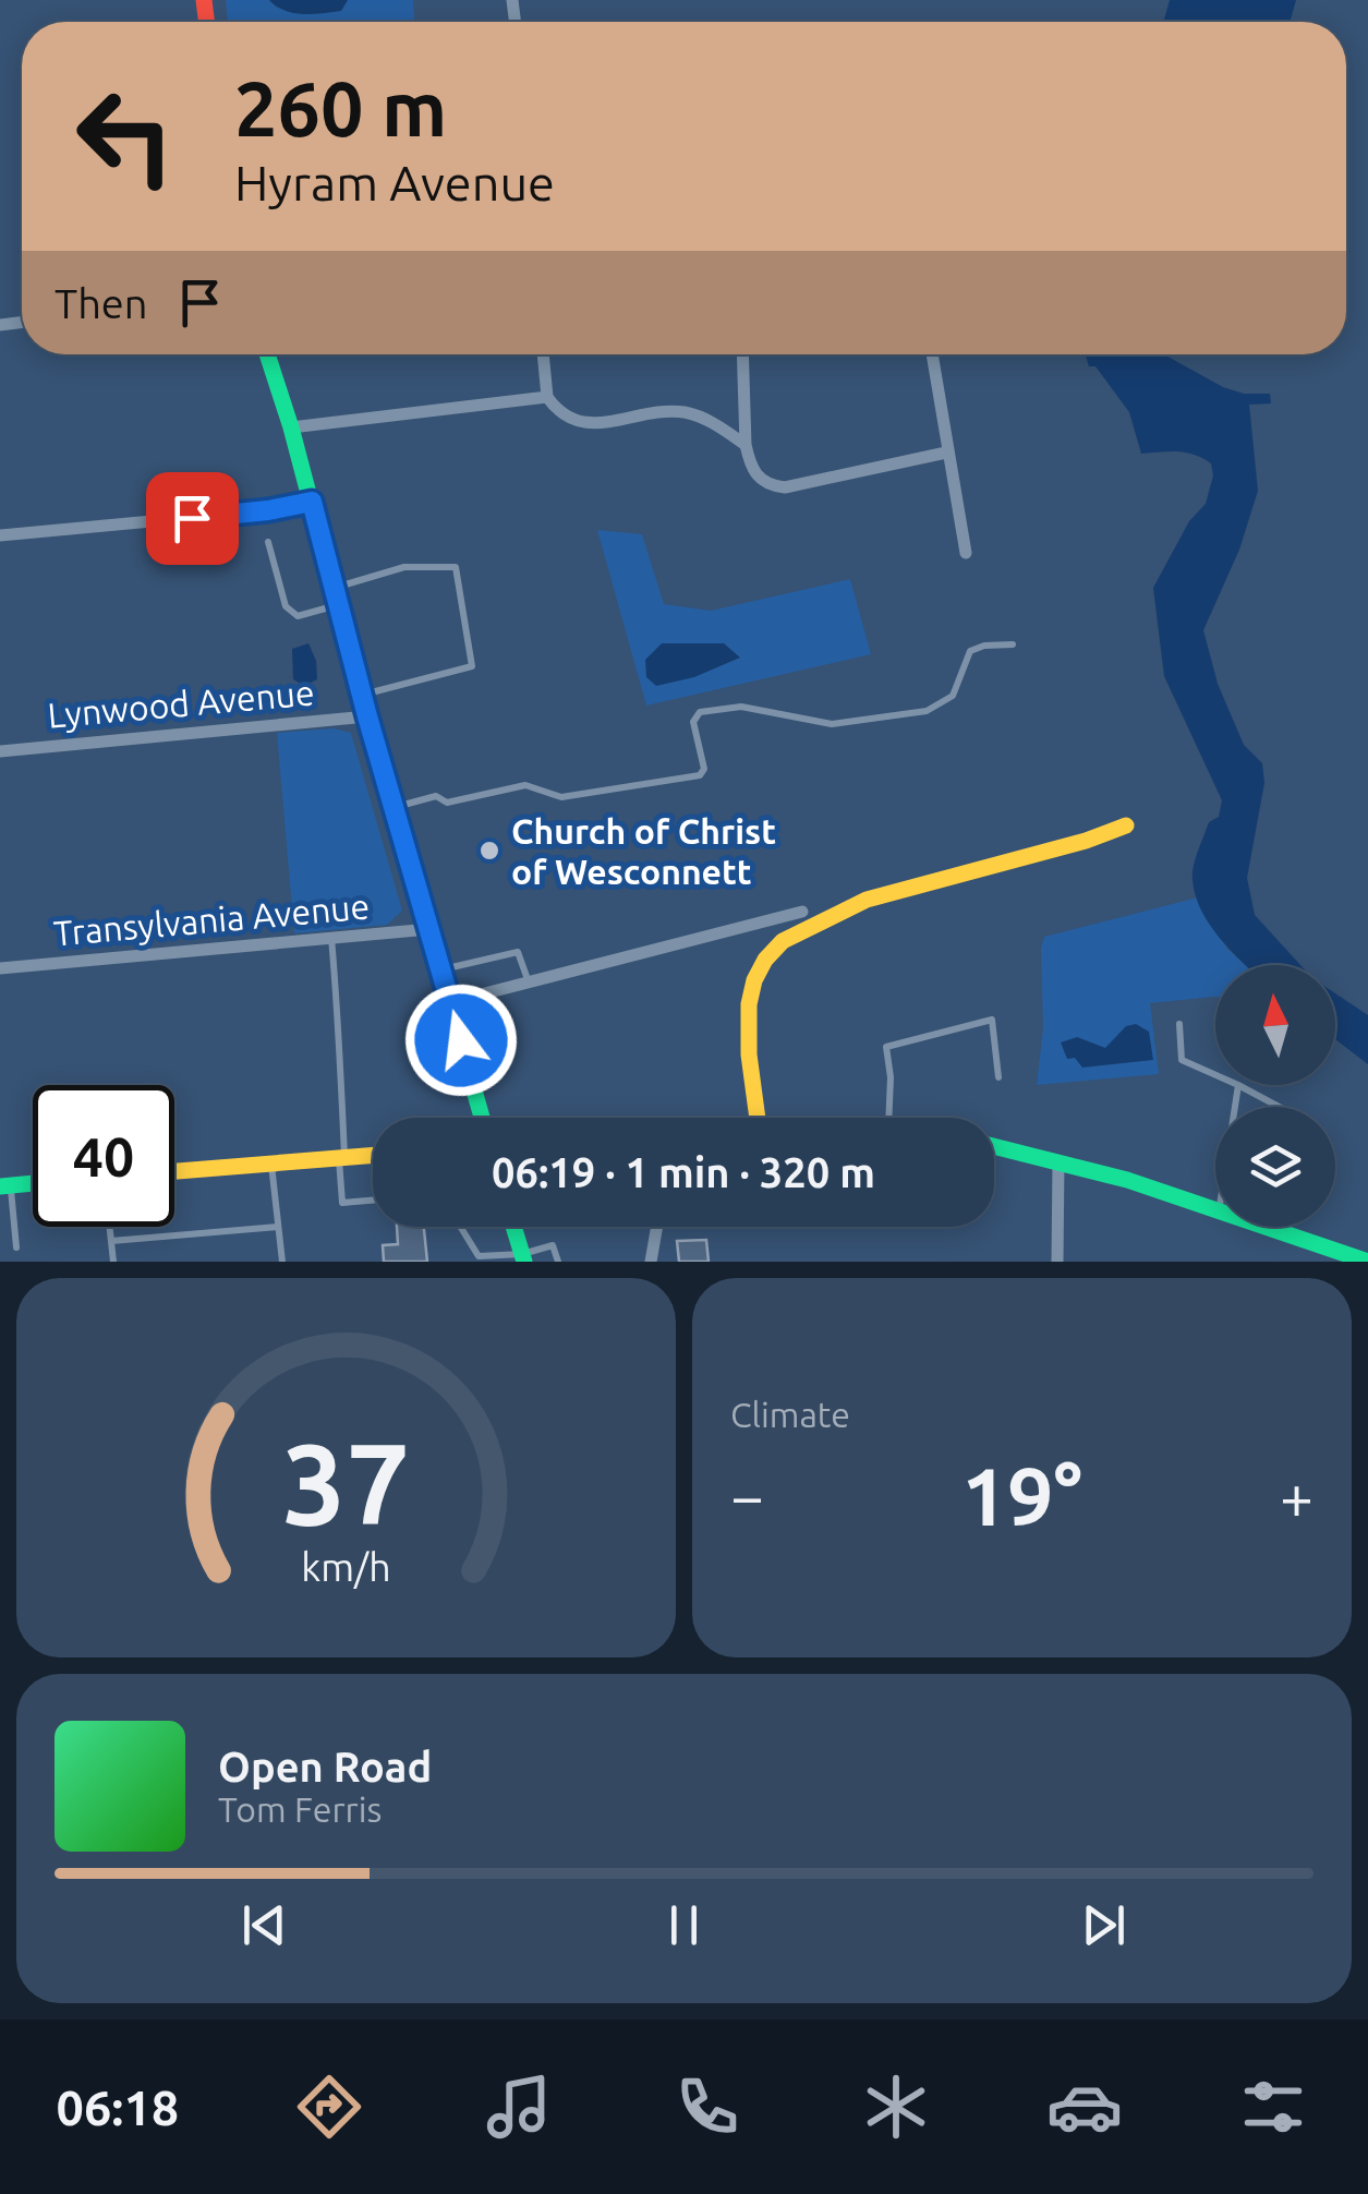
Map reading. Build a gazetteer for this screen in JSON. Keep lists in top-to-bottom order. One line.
{"streets":{"street":["Lynwood Avenue","Transylvania Avenue"]},"places":["Church of Christ of Wesconnett"],"north":"top","page":{"turn":["260 m","Hyram Avenue"],"then":"Then","limit":"40","trip":"06:19 · 1 min · 320 m","tile":"Climate","heat":["−","19°","+"],"song":["Open Road","Tom Ferris"],"tabs":"06:18","gauge":["37","km/h"]}}
